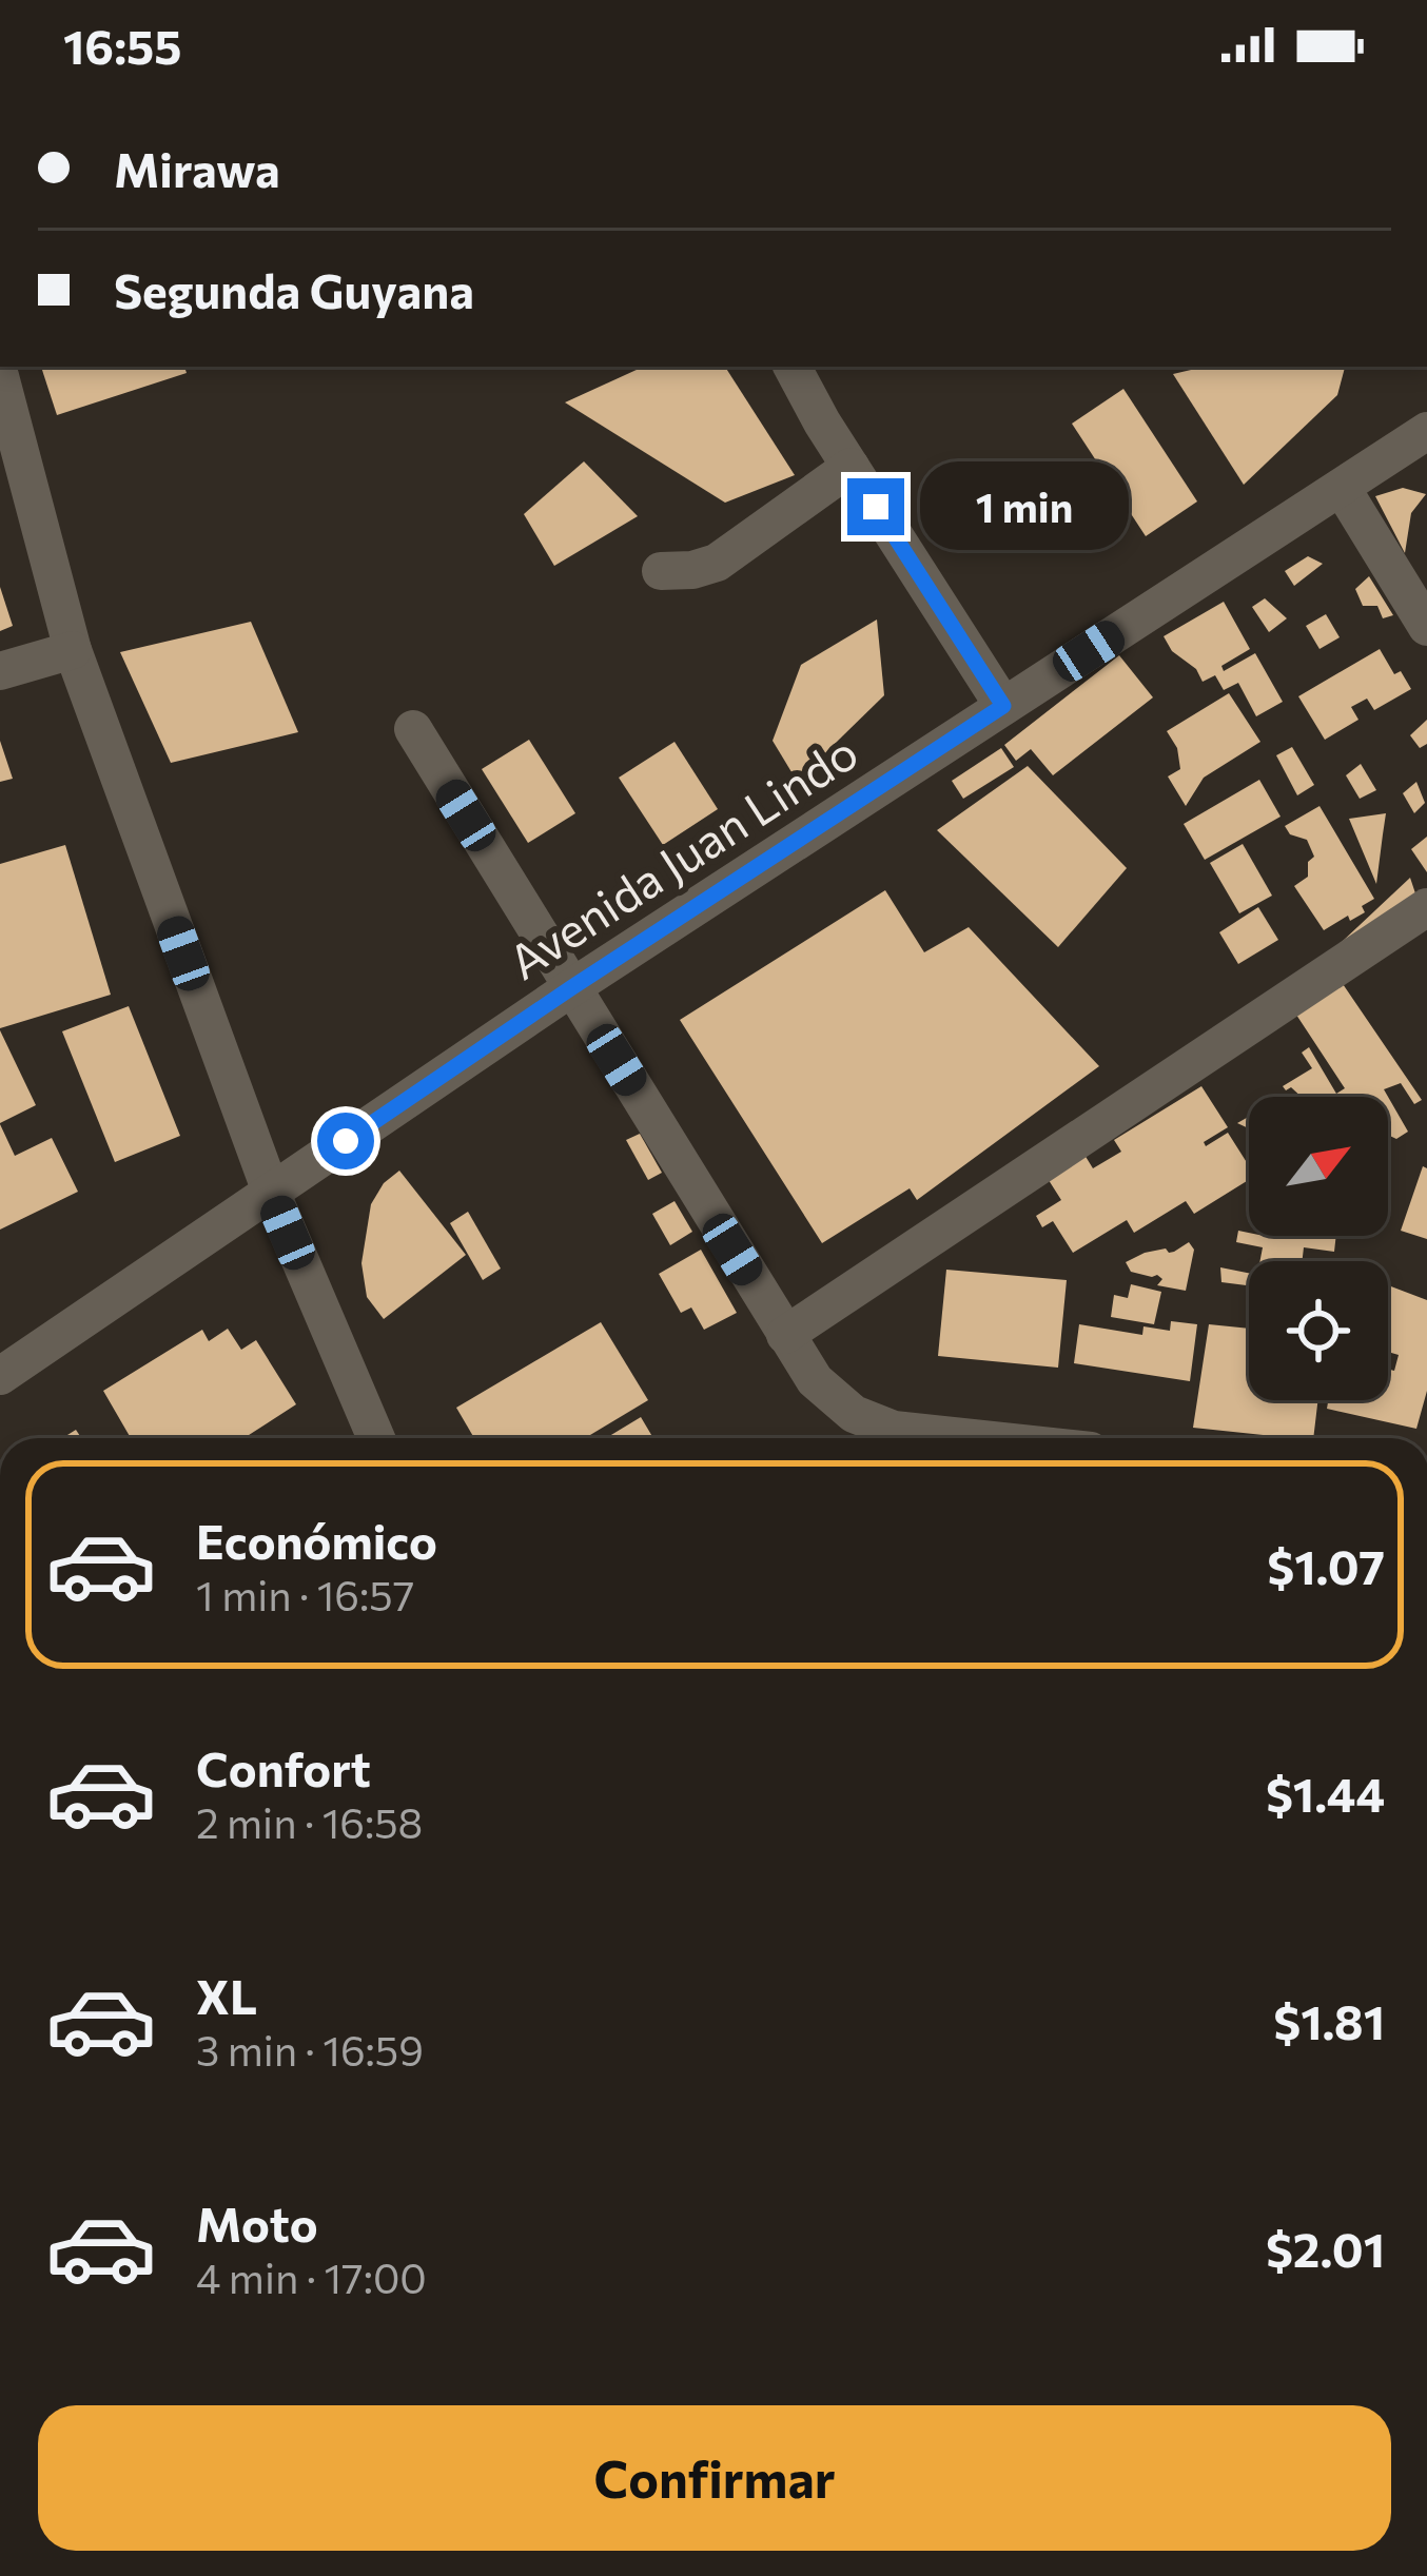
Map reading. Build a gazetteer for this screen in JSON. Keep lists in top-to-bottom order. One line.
{"streets":{"street":["Avenida Juan Lindo"]},"north":"top right","page":{"status":"16:55","banner":["Mirawa","Segunda Guyana"],"bubble":"1 min","list":[{"name":"Económico","note":"1 min · 16:57","value":"$1.07"},{"name":"Confort","note":"2 min · 16:58","value":"$1.44"},{"name":"XL","note":"3 min · 16:59","value":"$1.81"},{"name":"Moto","note":"4 min · 17:00","value":"$2.01"}],"buttons":"Confirmar"}}
